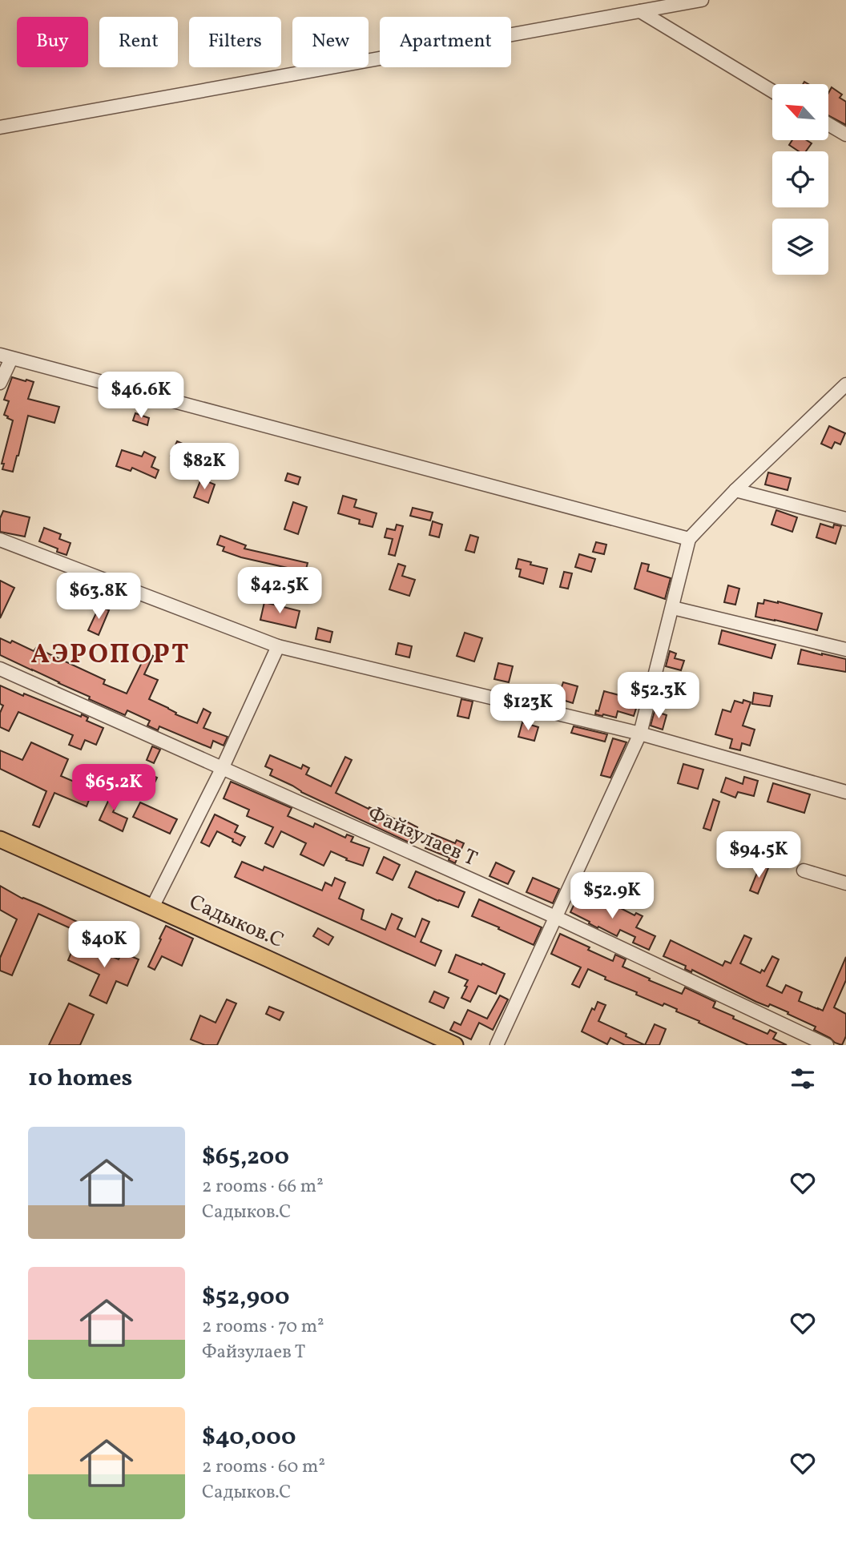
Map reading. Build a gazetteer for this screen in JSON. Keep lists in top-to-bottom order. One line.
{"streets":{"main road":["Садыков.С"],"street":["Файзулаев Т"]},"districts":["АЭРОПОРТ"],"north":"top left","page":{"chip":["Buy","Rent","Filters","New","Apartment"],"price":["$46.6K","$82K","$42.5K","$63.8K","$52.3K","$123K","$65.2K","$94.5K","$52.9K","$40K"],"heading":"10 homes","list":[{"name":"$65,200","note":"2 rooms · 66 m² · Садыков.С"},{"name":"$52,900","note":"2 rooms · 70 m² · Файзулаев Т"},{"name":"$40,000","note":"2 rooms · 60 m² · Садыков.С"}]}}
